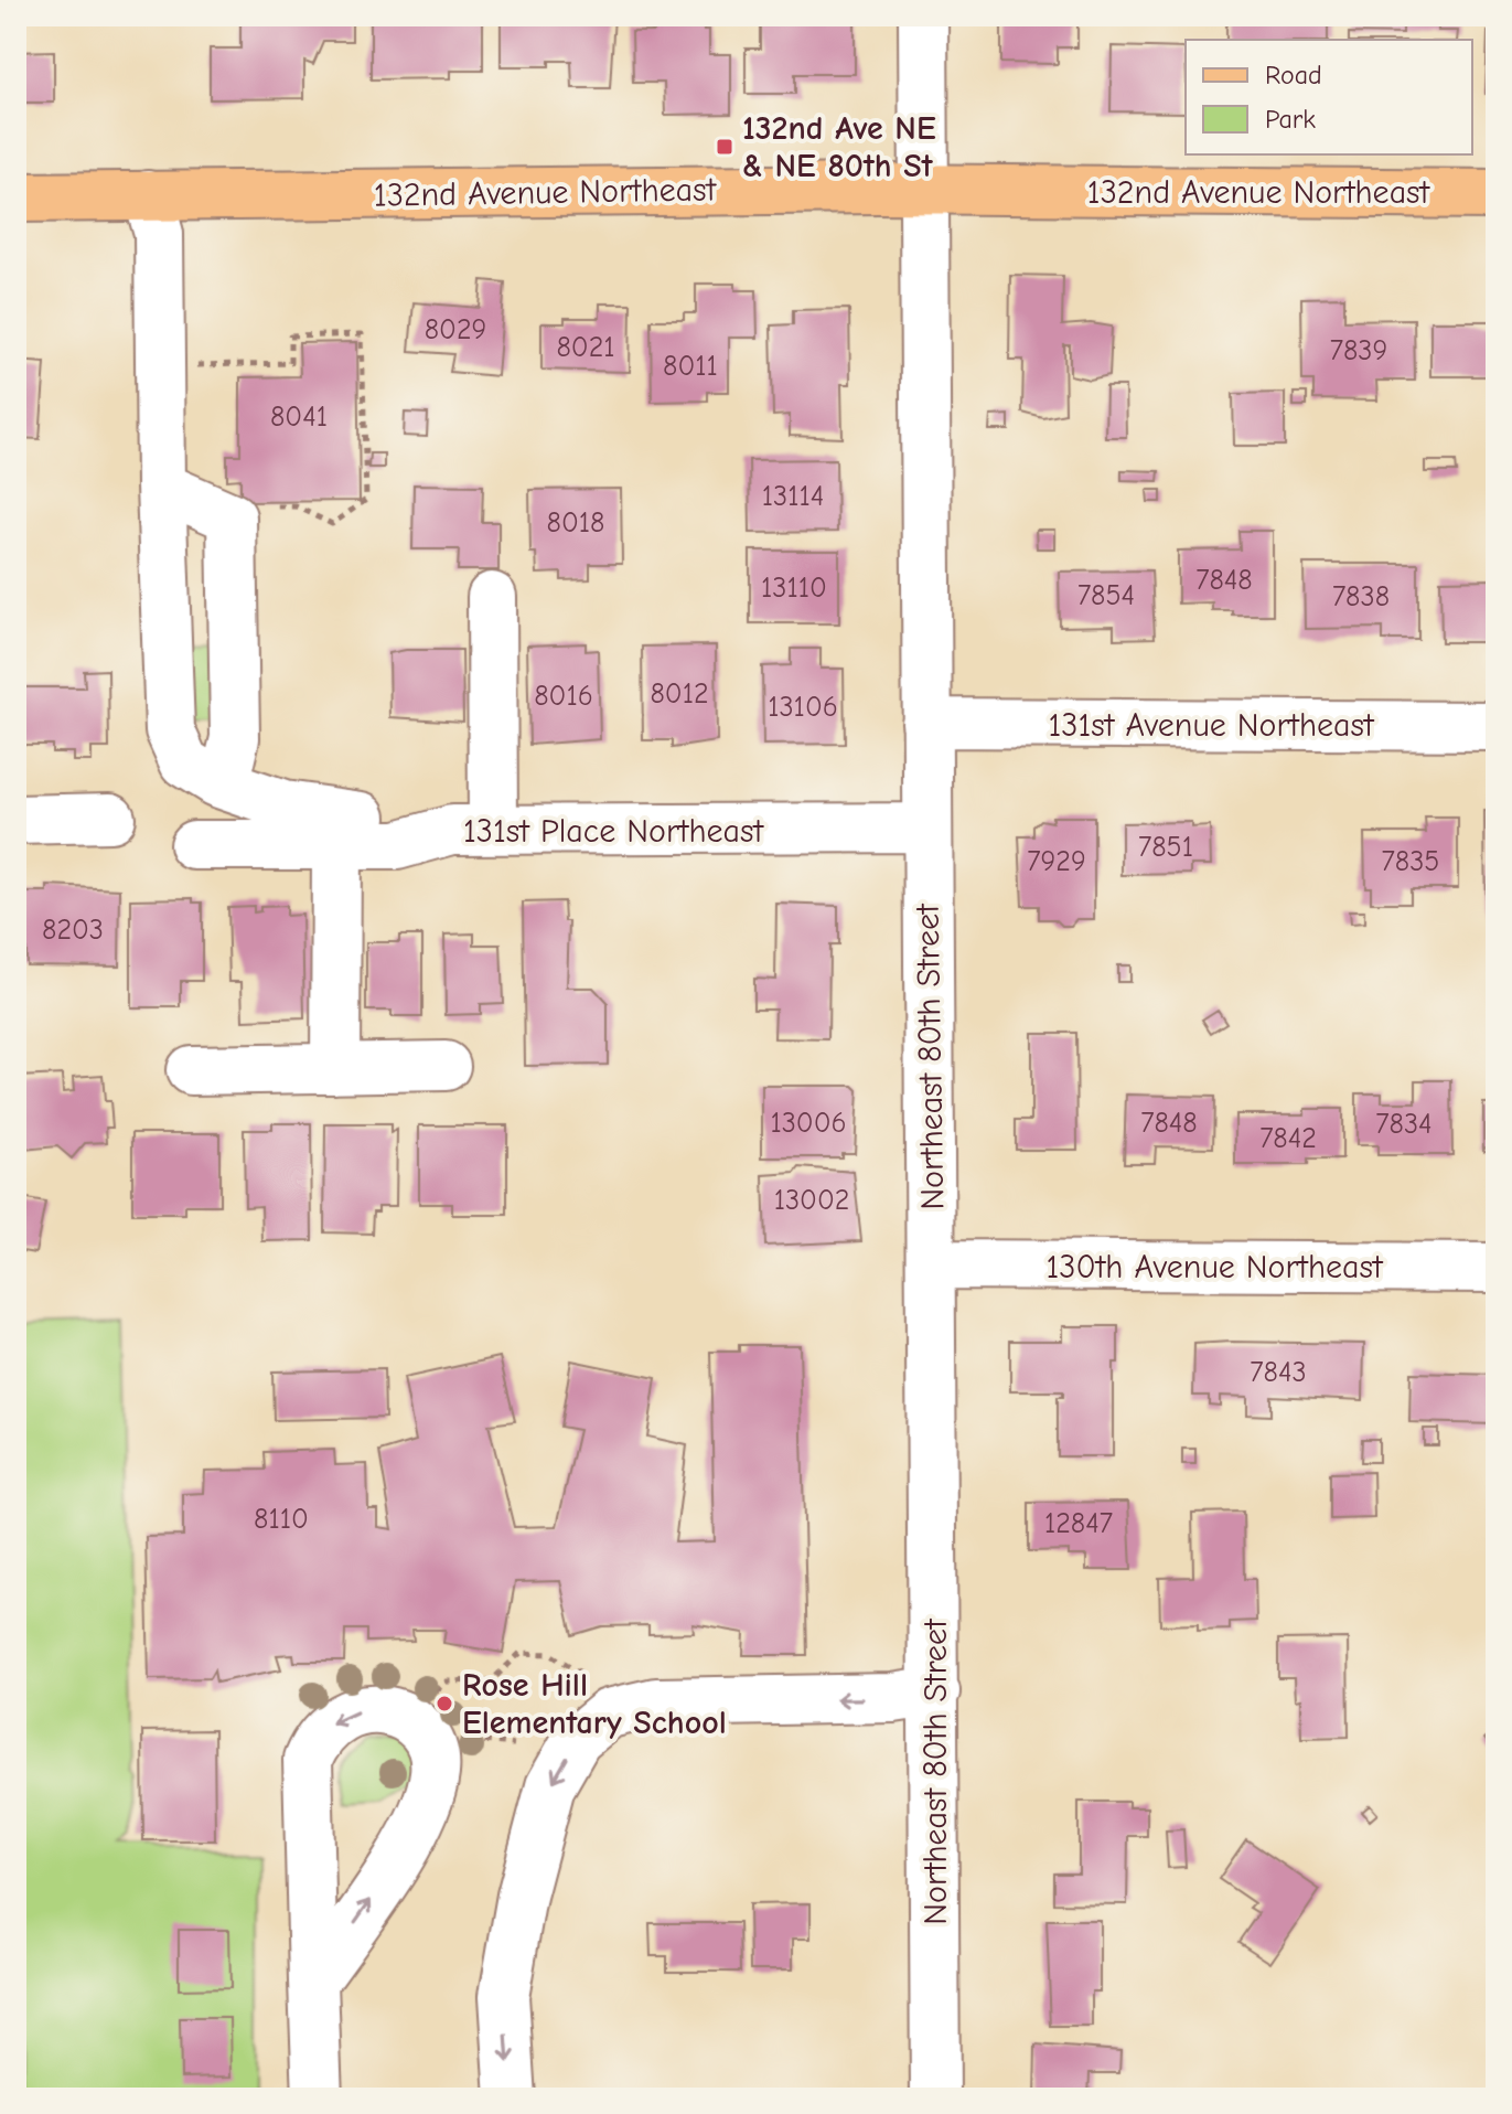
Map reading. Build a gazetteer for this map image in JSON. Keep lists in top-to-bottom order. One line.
{"streets":{"main road":["132nd Avenue Northeast"],"street":["131st Avenue Northeast","131st Place Northeast","Northeast 80th Street","130th Avenue Northeast"]},"crossings":[["132nd Avenue Northeast","Northeast 80th Street"],["131st Avenue Northeast","Northeast 80th Street"],["131st Place Northeast","Northeast 80th Street"],["Northeast 80th Street","130th Avenue Northeast"]],"places":{"transit":["132nd Ave NE & NE 80th St"],"other":["Rose Hill Elementary School"]},"house_numbers":["8029","8021","7839","8011","8041","13114","8018","7848","13110","7854","7838","8012","8016","13106","7851","7929","7835","8203","13006","7848","7834","7842","13002","7843","8110","12847"],"legend":["Road","Park"]}
